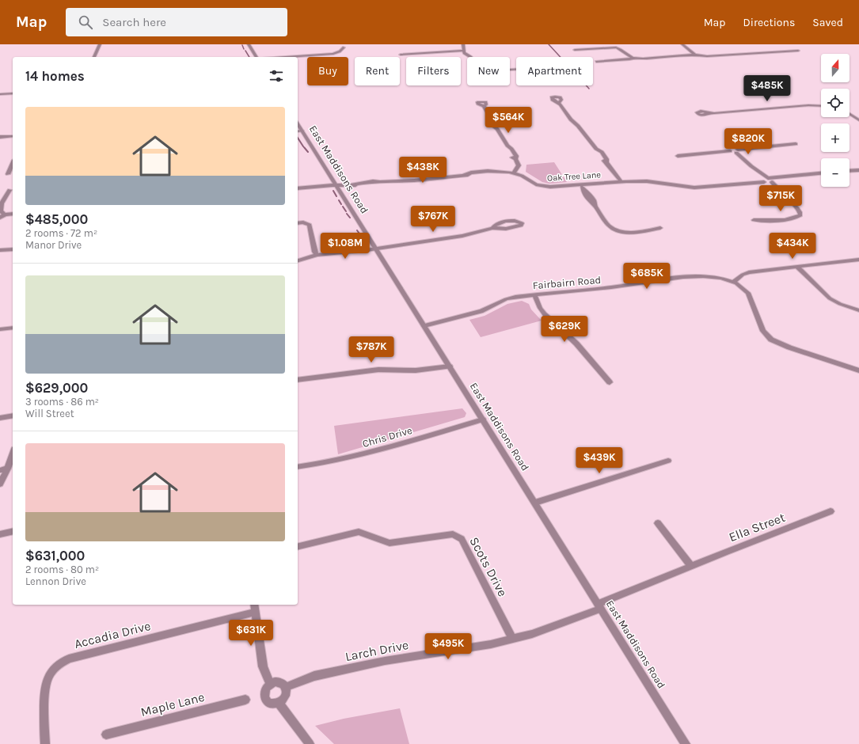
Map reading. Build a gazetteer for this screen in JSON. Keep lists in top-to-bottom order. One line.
{"streets":{"street":["East Maddisons Road","Oak Tree Lane","Fairbairn Road","Chris Drive","Ella Street","Scots Drive","Accadia Drive","Larch Drive","Maple Lane"]},"crossings":[["East Maddisons Road","Oak Tree Lane"],["East Maddisons Road","Fairbairn Road"],["East Maddisons Road","Chris Drive"],["East Maddisons Road","Ella Street"],["East Maddisons Road","Larch Drive"],["Ella Street","Larch Drive"],["Scots Drive","Larch Drive"]],"north":"top","page":{"header":"Map","search":"Search here","nav":["Map","Directions","Saved"],"map_buttons":["+","−"],"chip":["Buy","Rent","Filters","New","Apartment"],"heading":"14 homes","price":["$485K","$564K","$820K","$438K","$715K","$767K","$1.08M","$434K","$685K","$629K","$787K","$439K","$631K","$495K"],"list":[{"name":"$485,000","note":"2 rooms · 72 m² · Manor Drive"},{"name":"$629,000","note":"3 rooms · 86 m² · Will Street"},{"name":"$631,000","note":"2 rooms · 80 m² · Lennon Drive"}]}}
